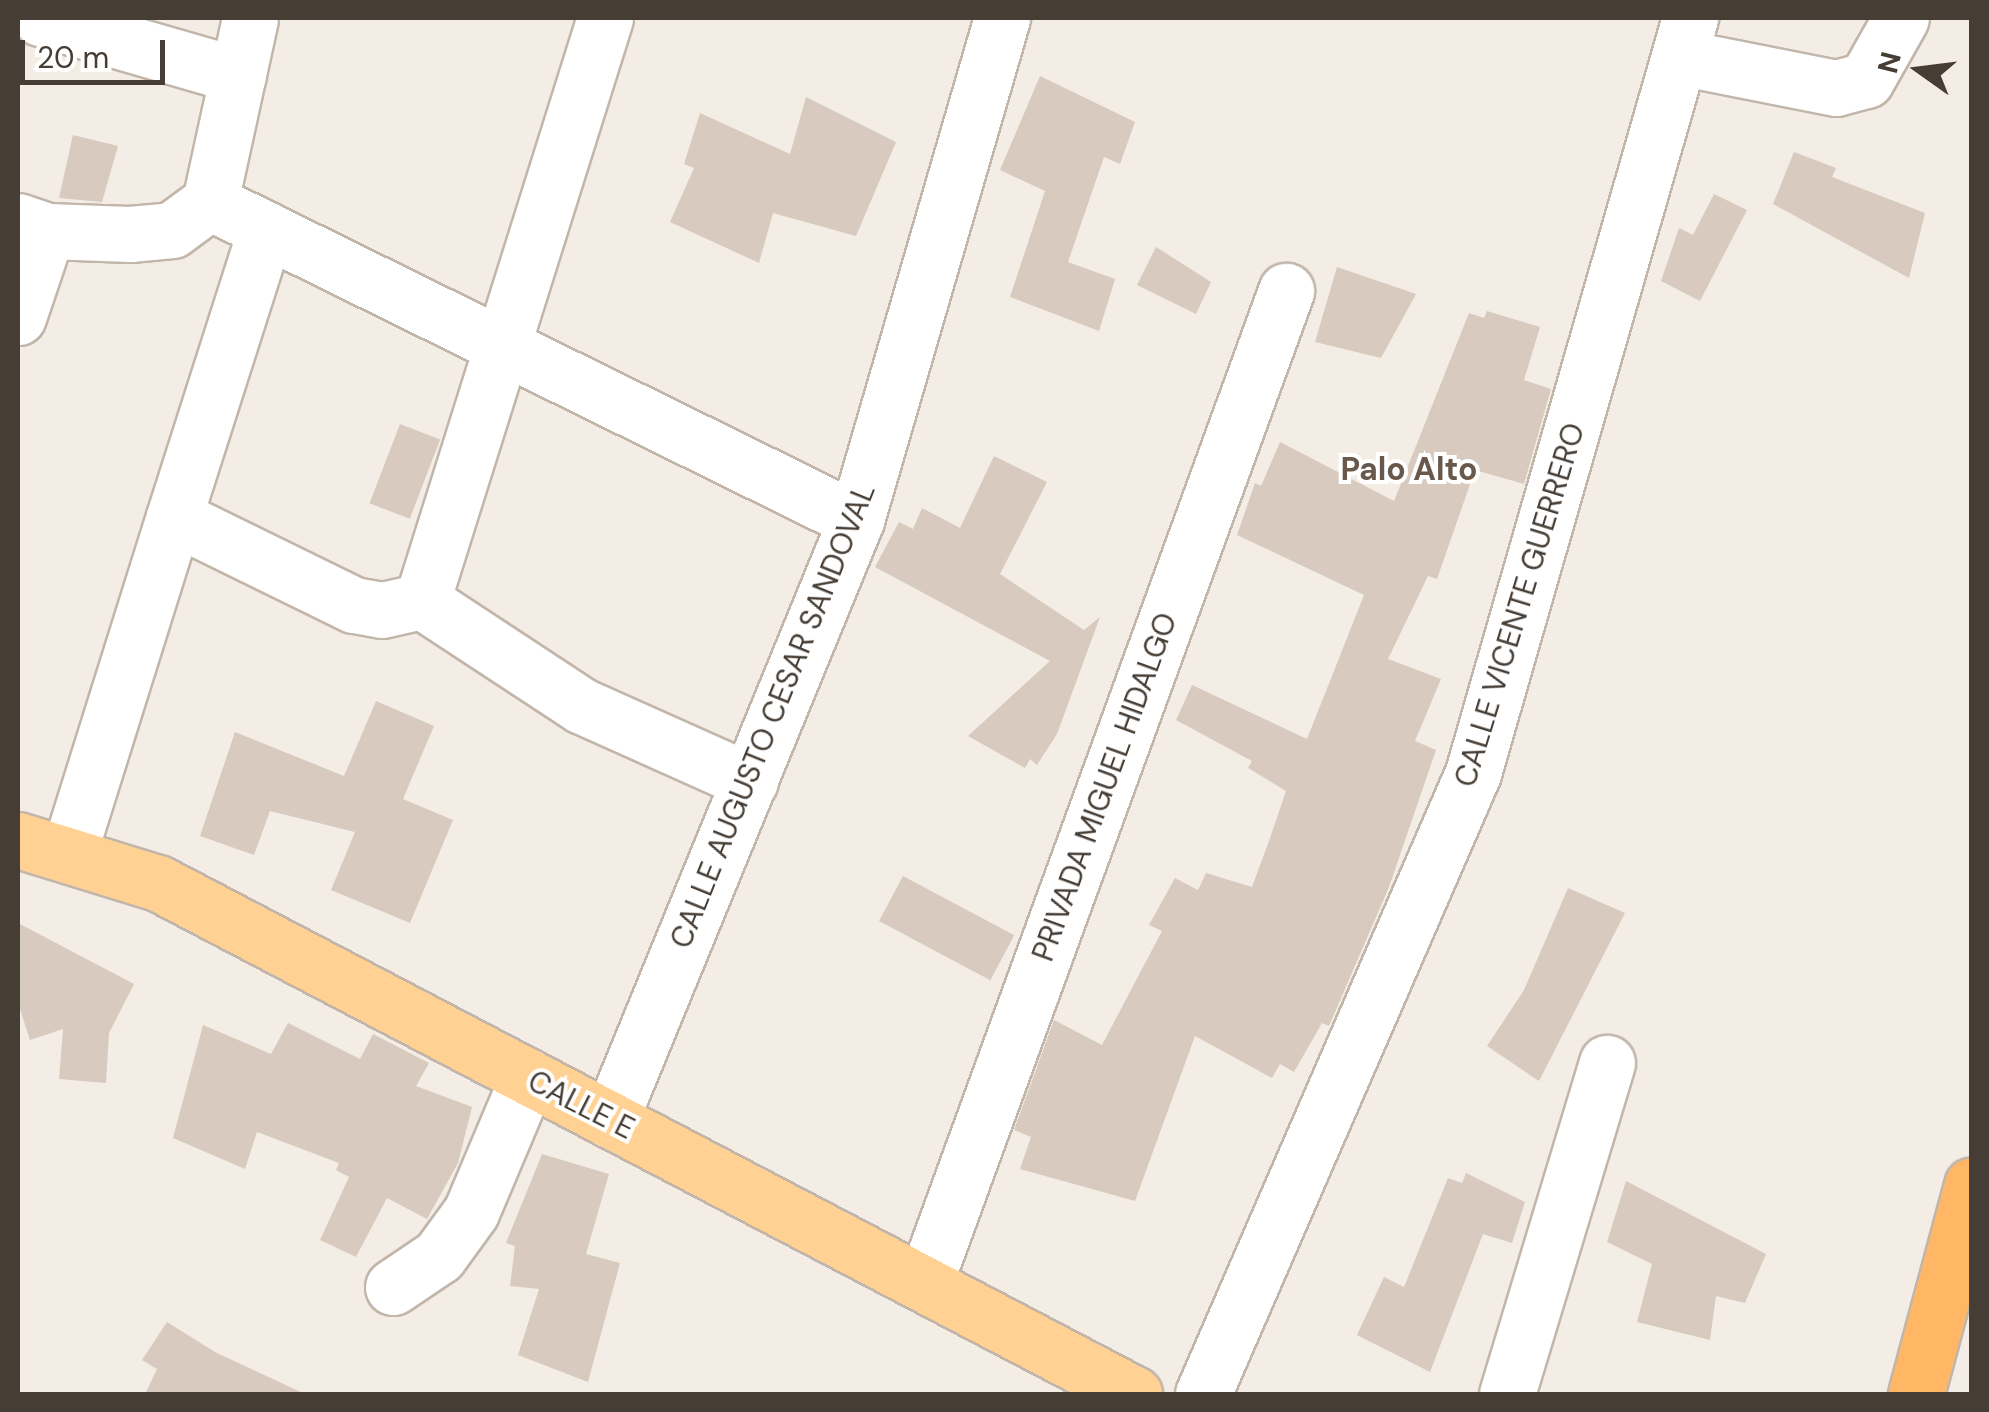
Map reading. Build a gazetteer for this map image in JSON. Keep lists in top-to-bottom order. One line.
{"streets":{"main road":["CALLE E"],"street":["CALLE VICENTE GUERRERO","CALLE AUGUSTO CESAR SANDOVAL","PRIVADA MIGUEL HIDALGO"]},"crossings":[["CALLE AUGUSTO CESAR SANDOVAL","CALLE E"],["PRIVADA MIGUEL HIDALGO","CALLE E"]],"districts":["Palo Alto"],"scale_bar":"20 m","north":"left"}
